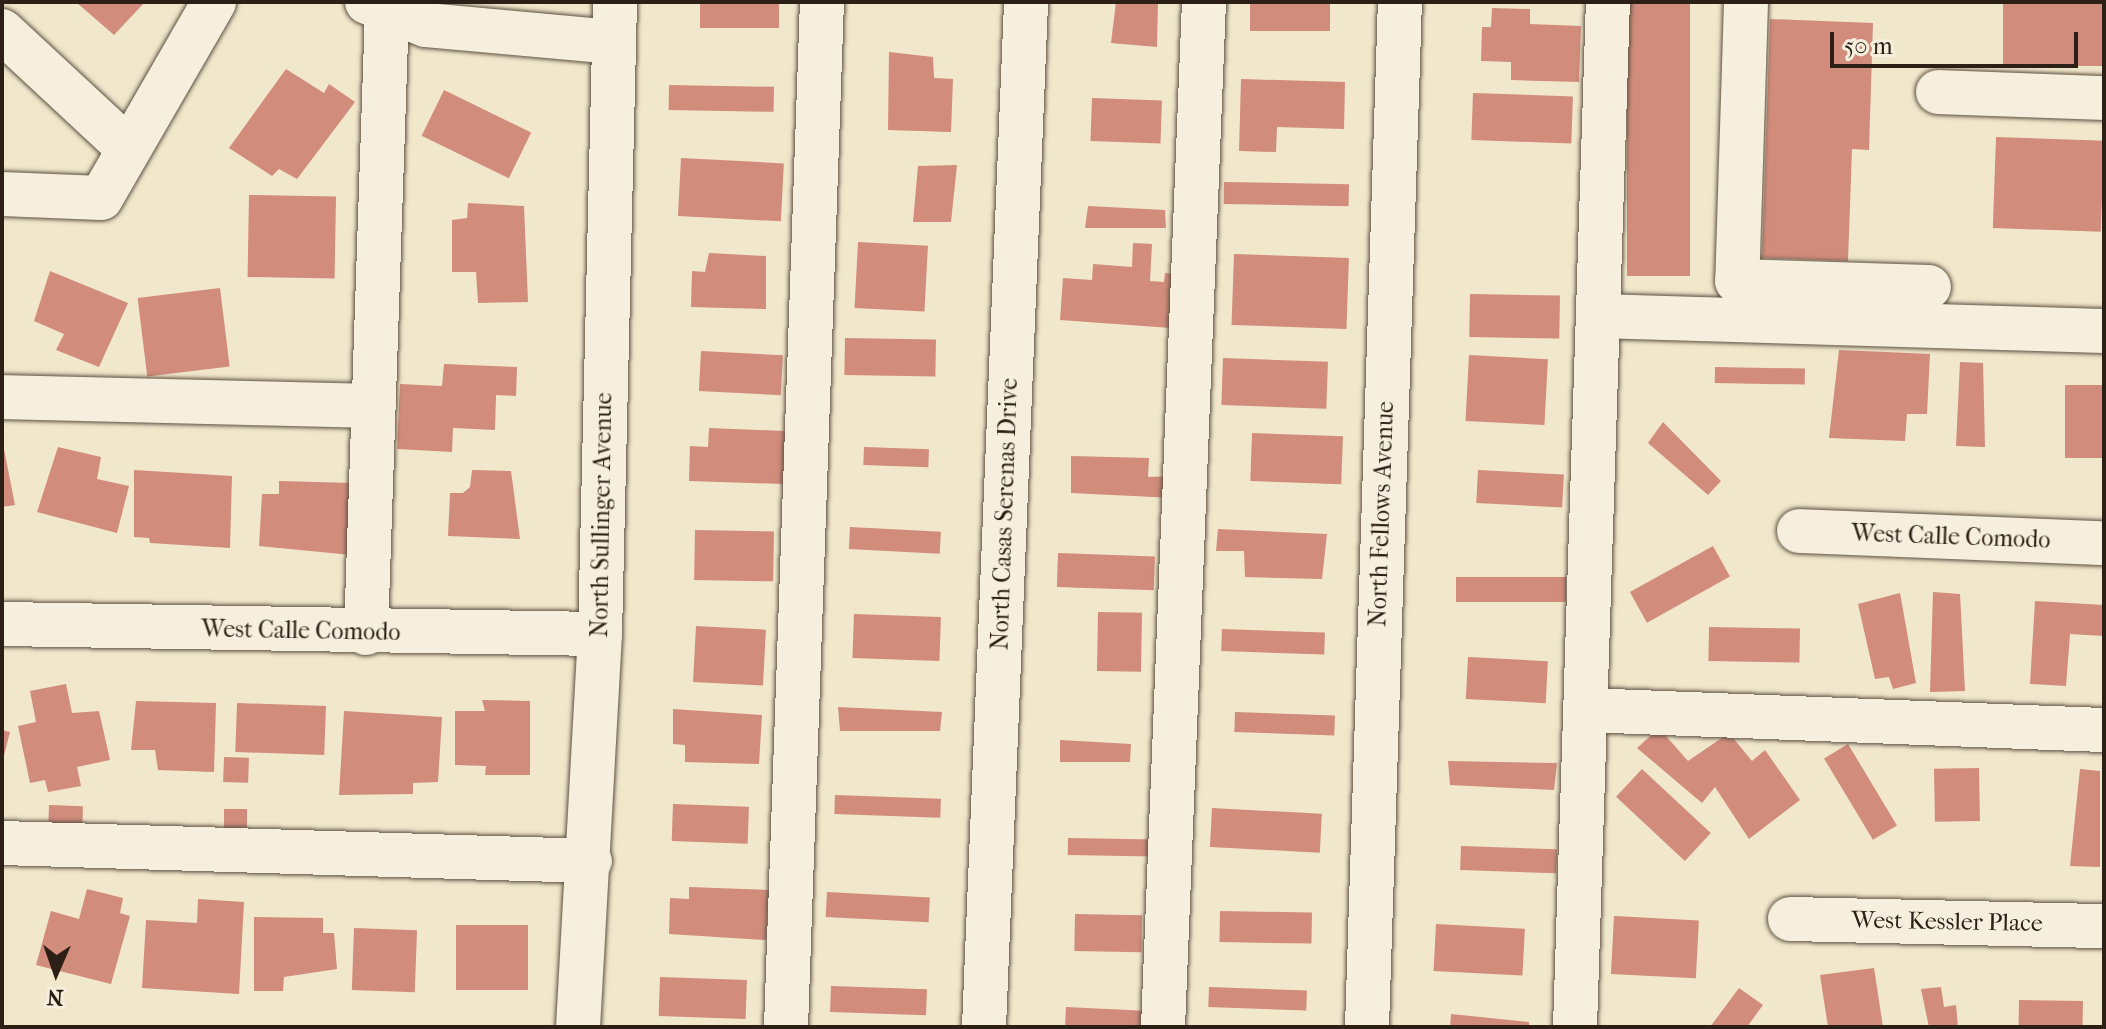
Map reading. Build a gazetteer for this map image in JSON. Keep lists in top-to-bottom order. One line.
{"streets":{"street":["North Casas Serenas Drive","North Fellows Avenue","North Sullinger Avenue","West Calle Comodo","West Kessler Place"]},"crossings":[["North Sullinger Avenue","West Calle Comodo"]],"scale_bar":"50 m","north":"bottom"}
